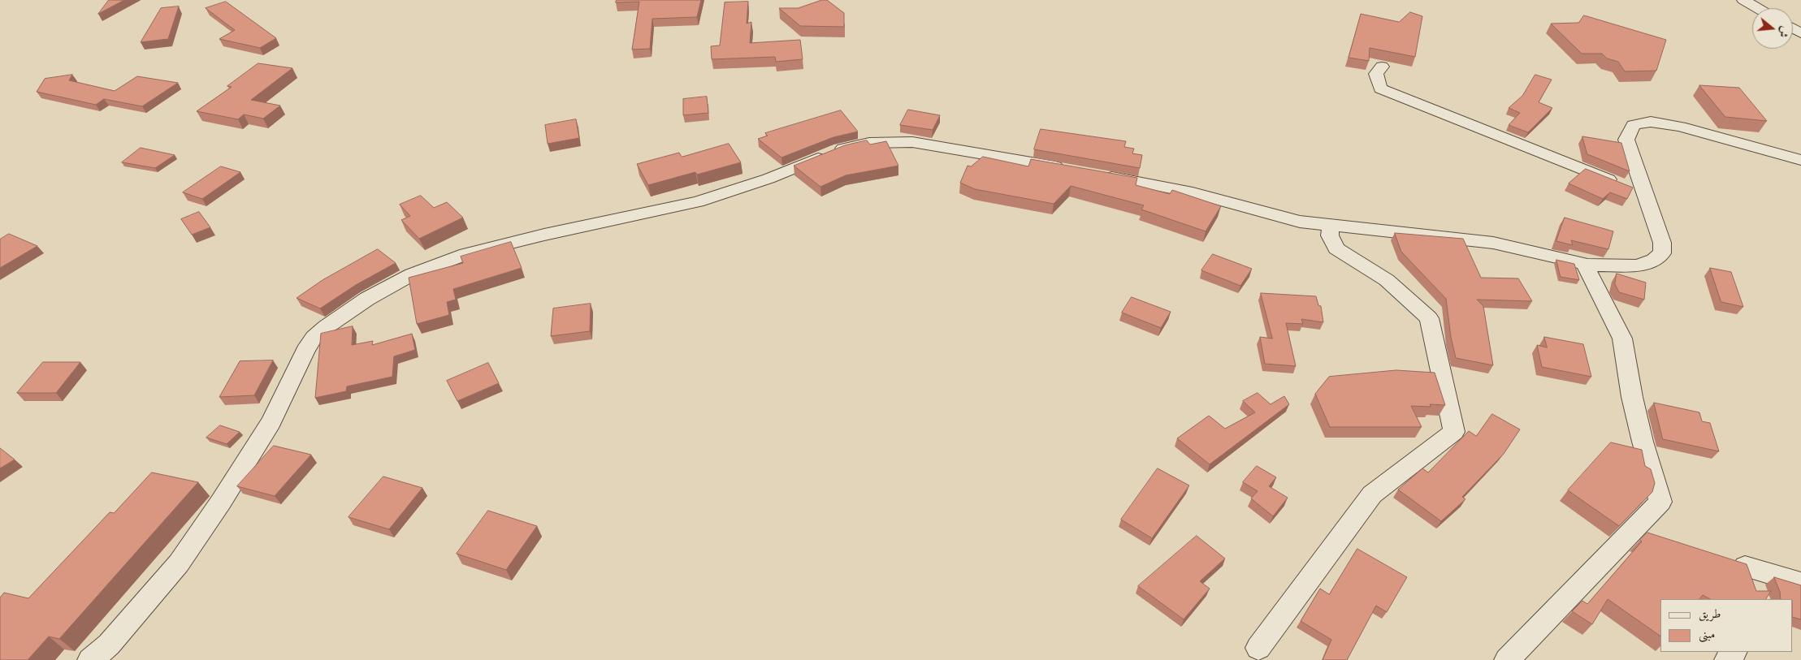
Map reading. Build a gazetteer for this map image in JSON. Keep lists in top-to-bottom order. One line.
{"legend":["طريق","مبنى"],"north":"right"}
